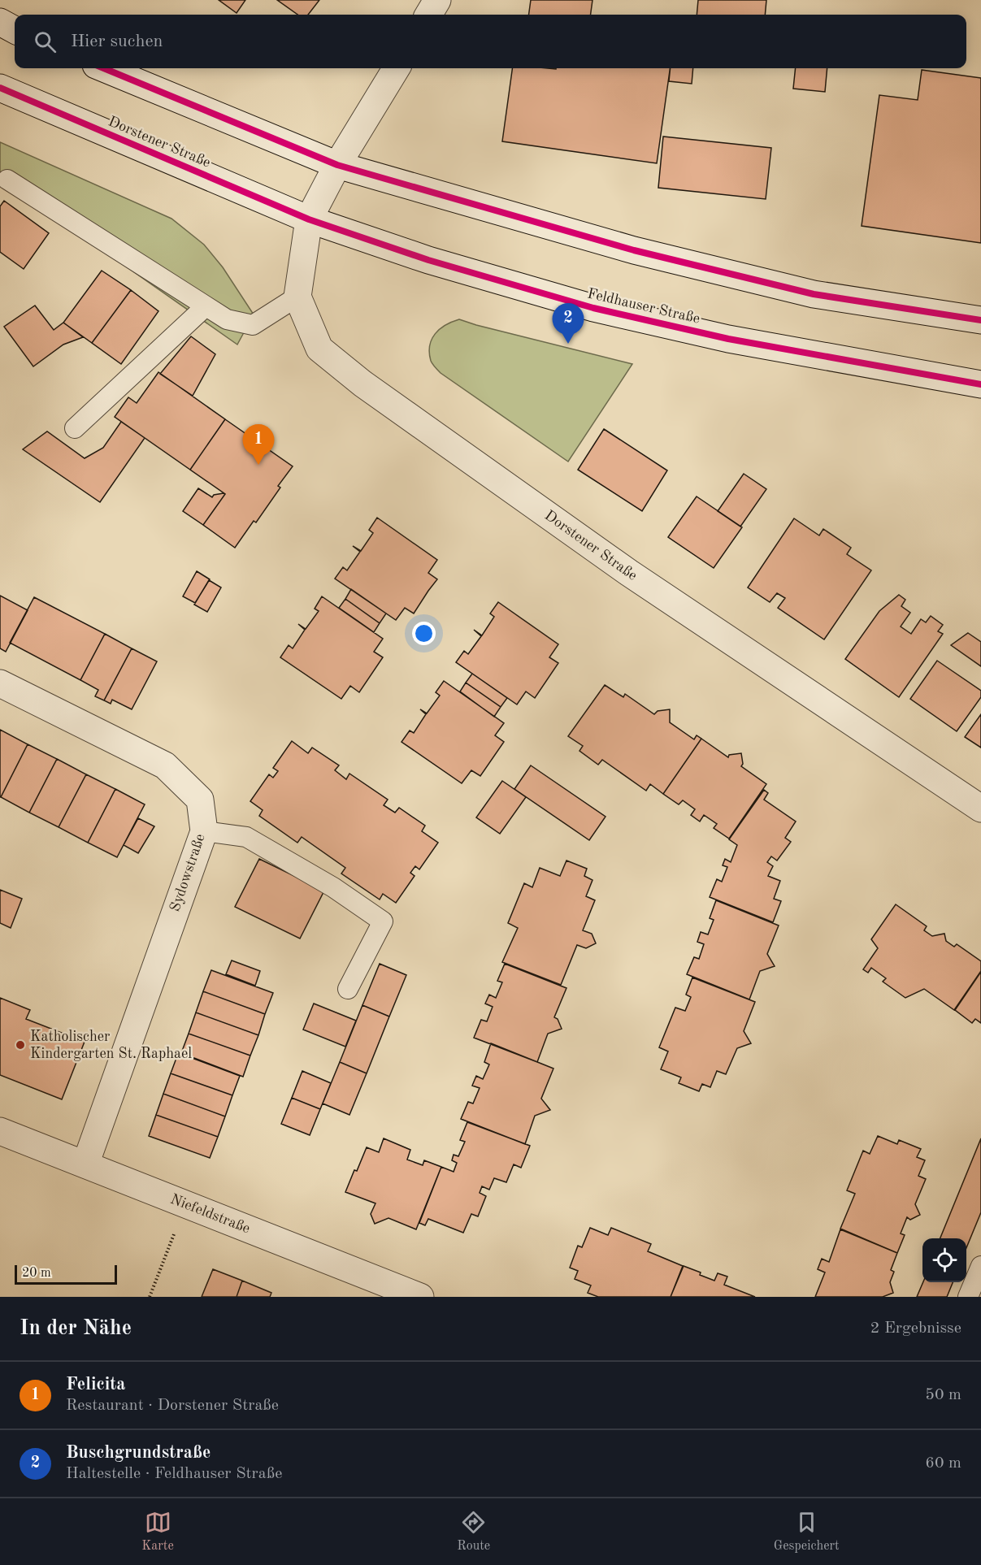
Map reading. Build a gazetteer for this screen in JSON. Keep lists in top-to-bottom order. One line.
{"streets":{"street":["Dorstener Straße","Feldhauser Straße","Sydowstraße","Niefeldstraße"]},"crossings":[["Dorstener Straße","Feldhauser Straße"],["Sydowstraße","Niefeldstraße"]],"places":["Katholischer Kindergarten St. Raphael"],"scale_bar":"20 m","page":{"search":"Hier suchen","pins":["2","1"],"scale":"20 m","heading":["In der Nähe","2 Ergebnisse"],"list":[{"mark":"1","name":"Felicita","note":"Restaurant · Dorstener Straße","value":"50 m"},{"mark":"2","name":"Buschgrundstraße","note":"Haltestelle · Feldhauser Straße","value":"60 m"}],"nav":["Karte","Route","Gespeichert"]}}
